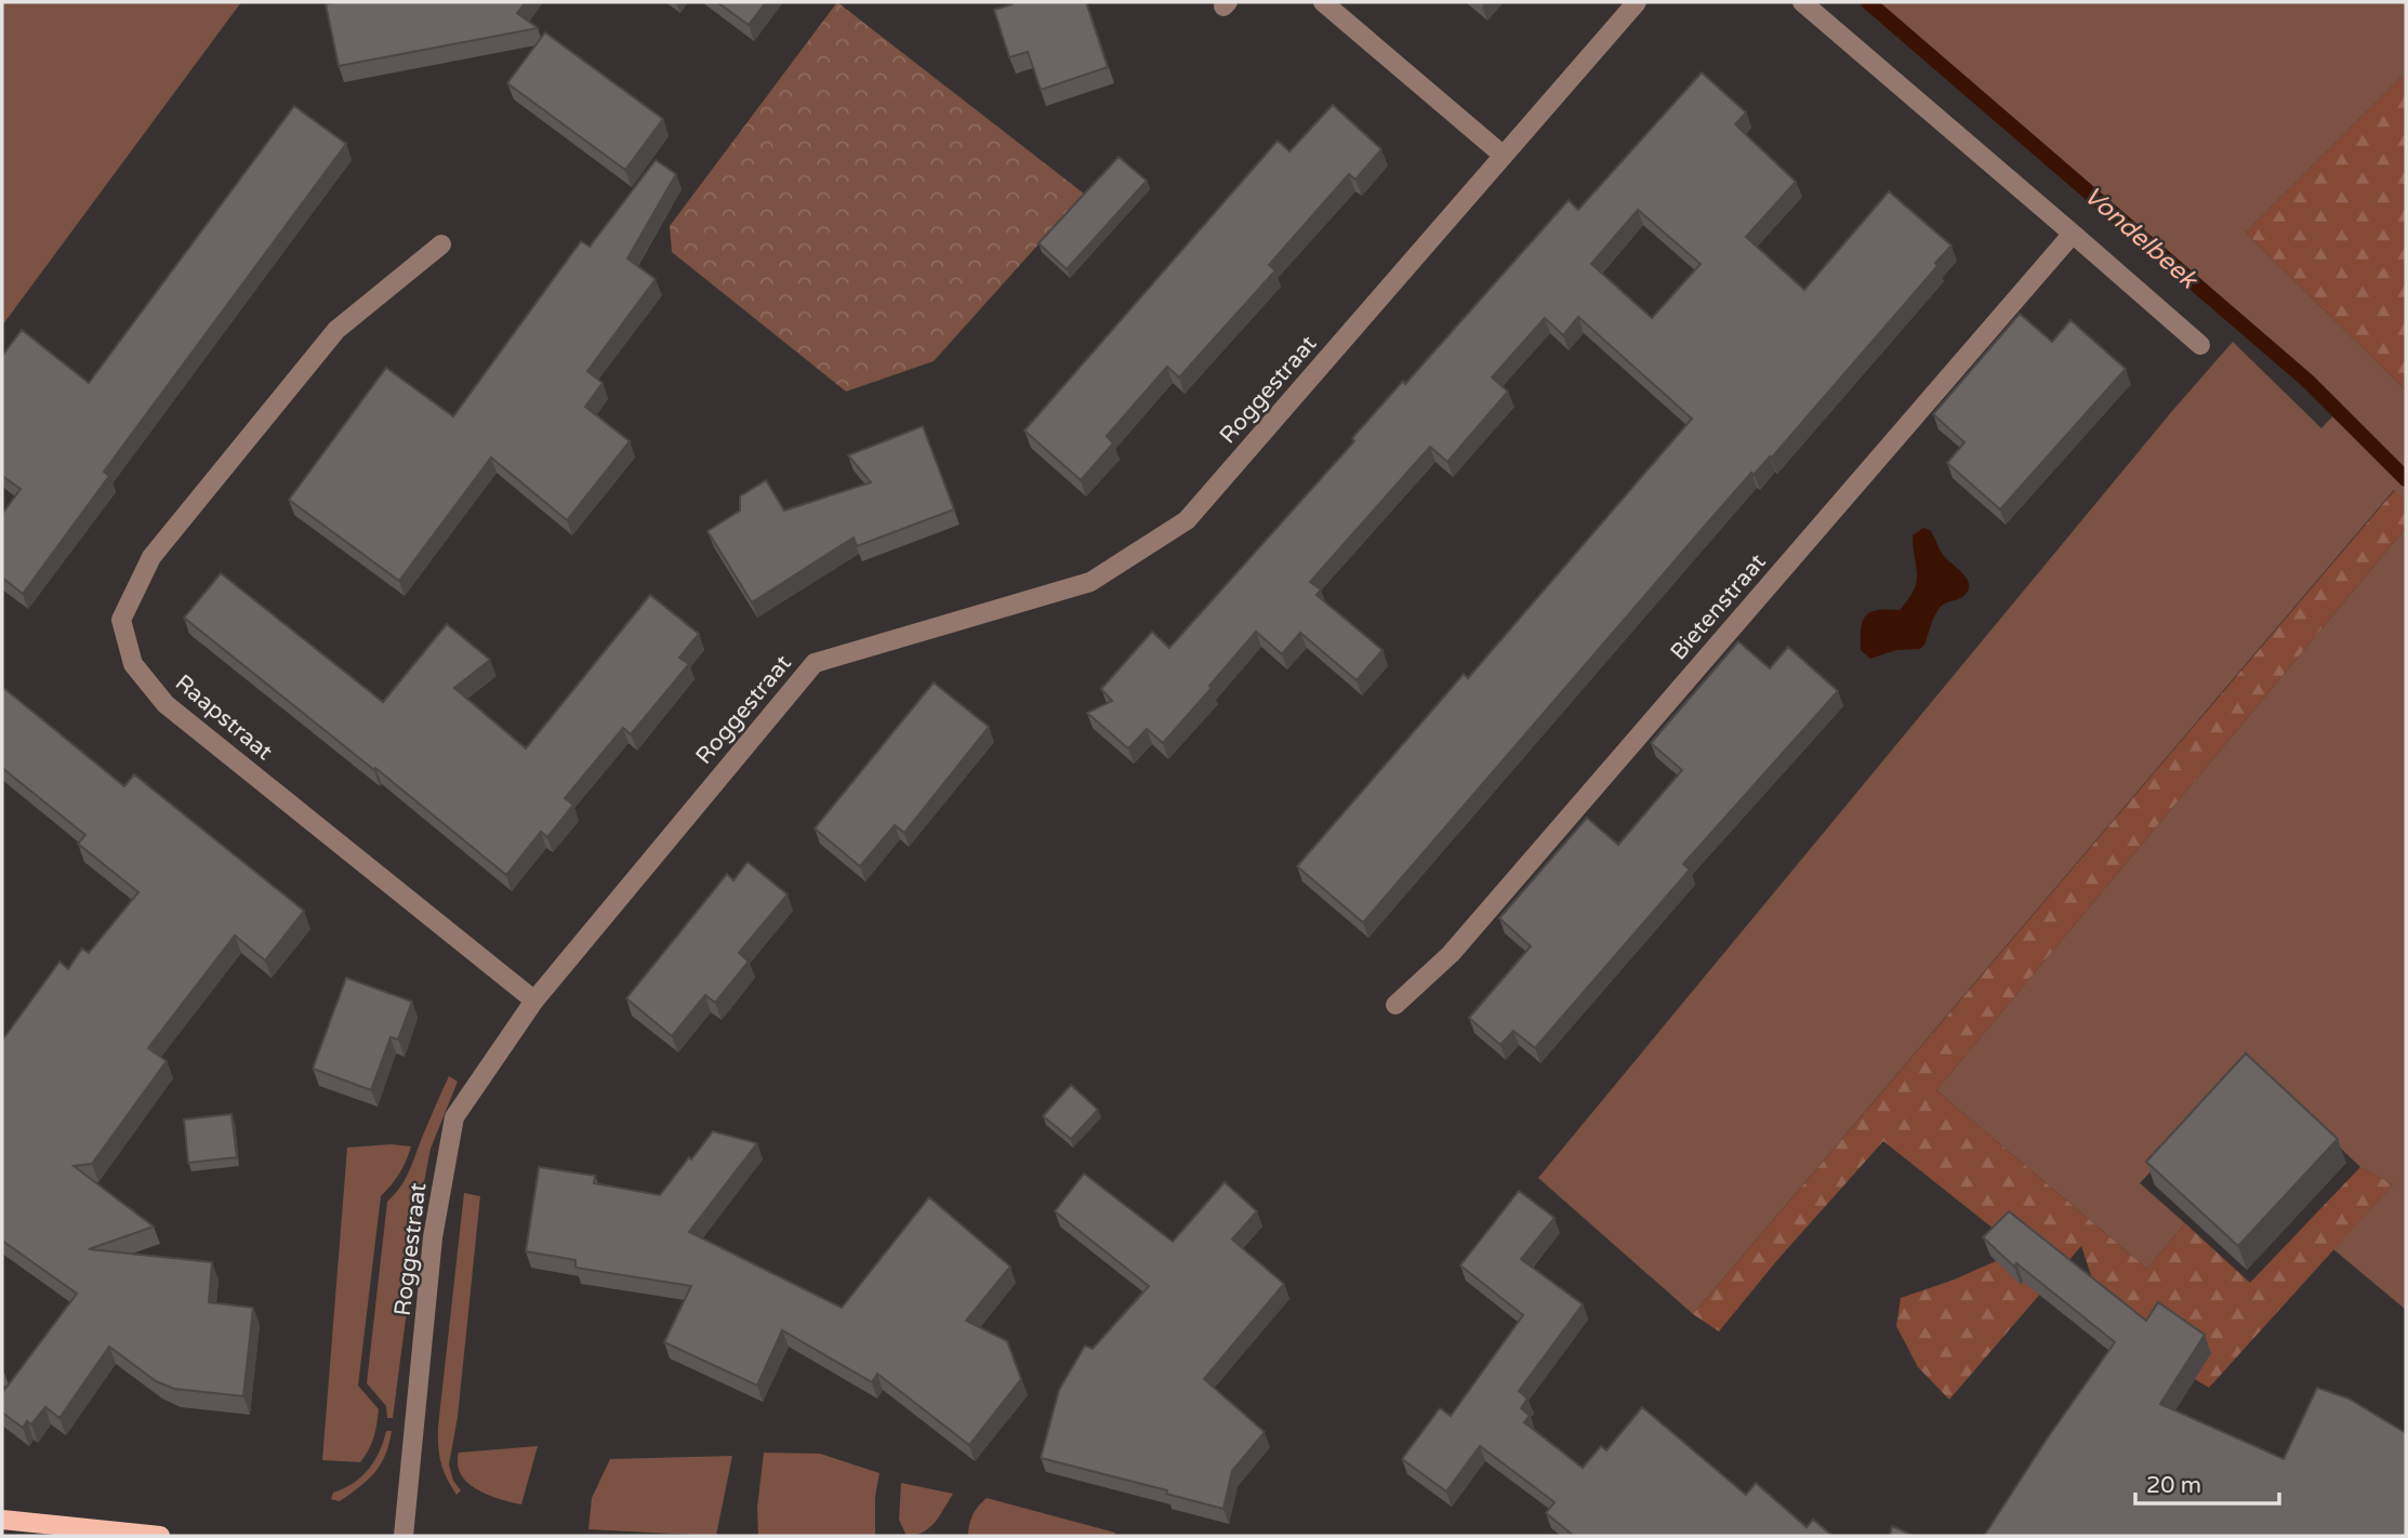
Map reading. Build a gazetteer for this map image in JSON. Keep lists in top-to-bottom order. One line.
{"streets":{"street":["Roggestraat","Bietenstraat","Raapstraat"]},"crossings":[["Roggestraat","Raapstraat"]],"water":["Vondelbeek"],"scale_bar":"20 m"}
